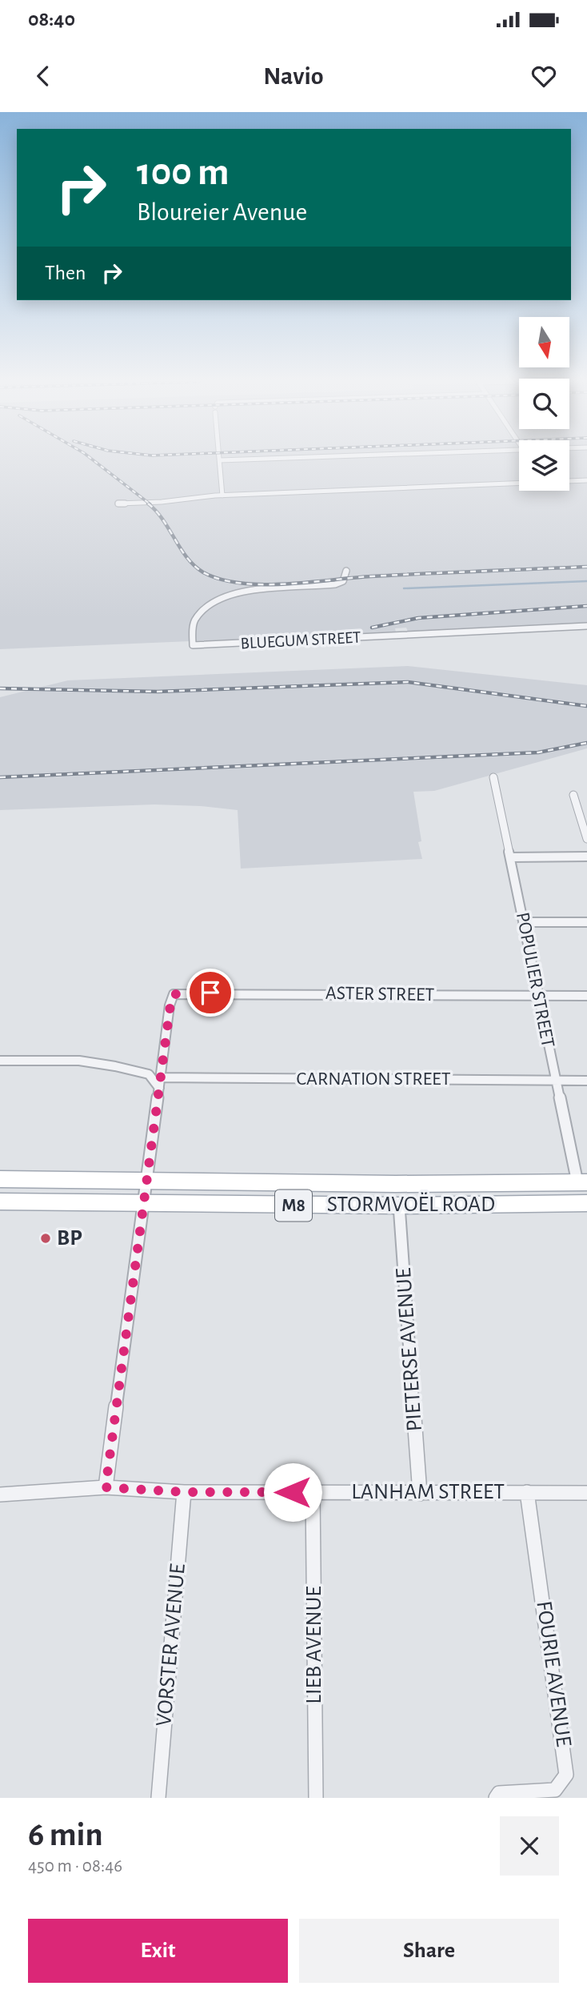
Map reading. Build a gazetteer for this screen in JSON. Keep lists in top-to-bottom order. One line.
{"streets":{"main road":["STORMVOËL ROAD","M8"],"street":["BLUEGUM STREET","POPULIER STREET","ASTER STREET","CARNATION STREET","PIETERSE AVENUE","LANHAM STREET","VORSTER AVENUE","LIEB AVENUE","FOURIE AVENUE"]},"crossings":[["POPULIER STREET","ASTER STREET"],["POPULIER STREET","CARNATION STREET"],["POPULIER STREET","STORMVOËL ROAD"],["ASTER STREET","CARNATION STREET"],["STORMVOËL ROAD","PIETERSE AVENUE"],["PIETERSE AVENUE","LANHAM STREET"],["LANHAM STREET","VORSTER AVENUE"],["LANHAM STREET","LIEB AVENUE"],["LANHAM STREET","FOURIE AVENUE"]],"places":["BP"],"north":"bottom","page":{"status":"08:40","header":"Navio","turn":["100 m","Bloureier Avenue"],"then":"Then","heading":["6 min","450 m · 08:46"],"buttons":["Exit","Share"]}}
